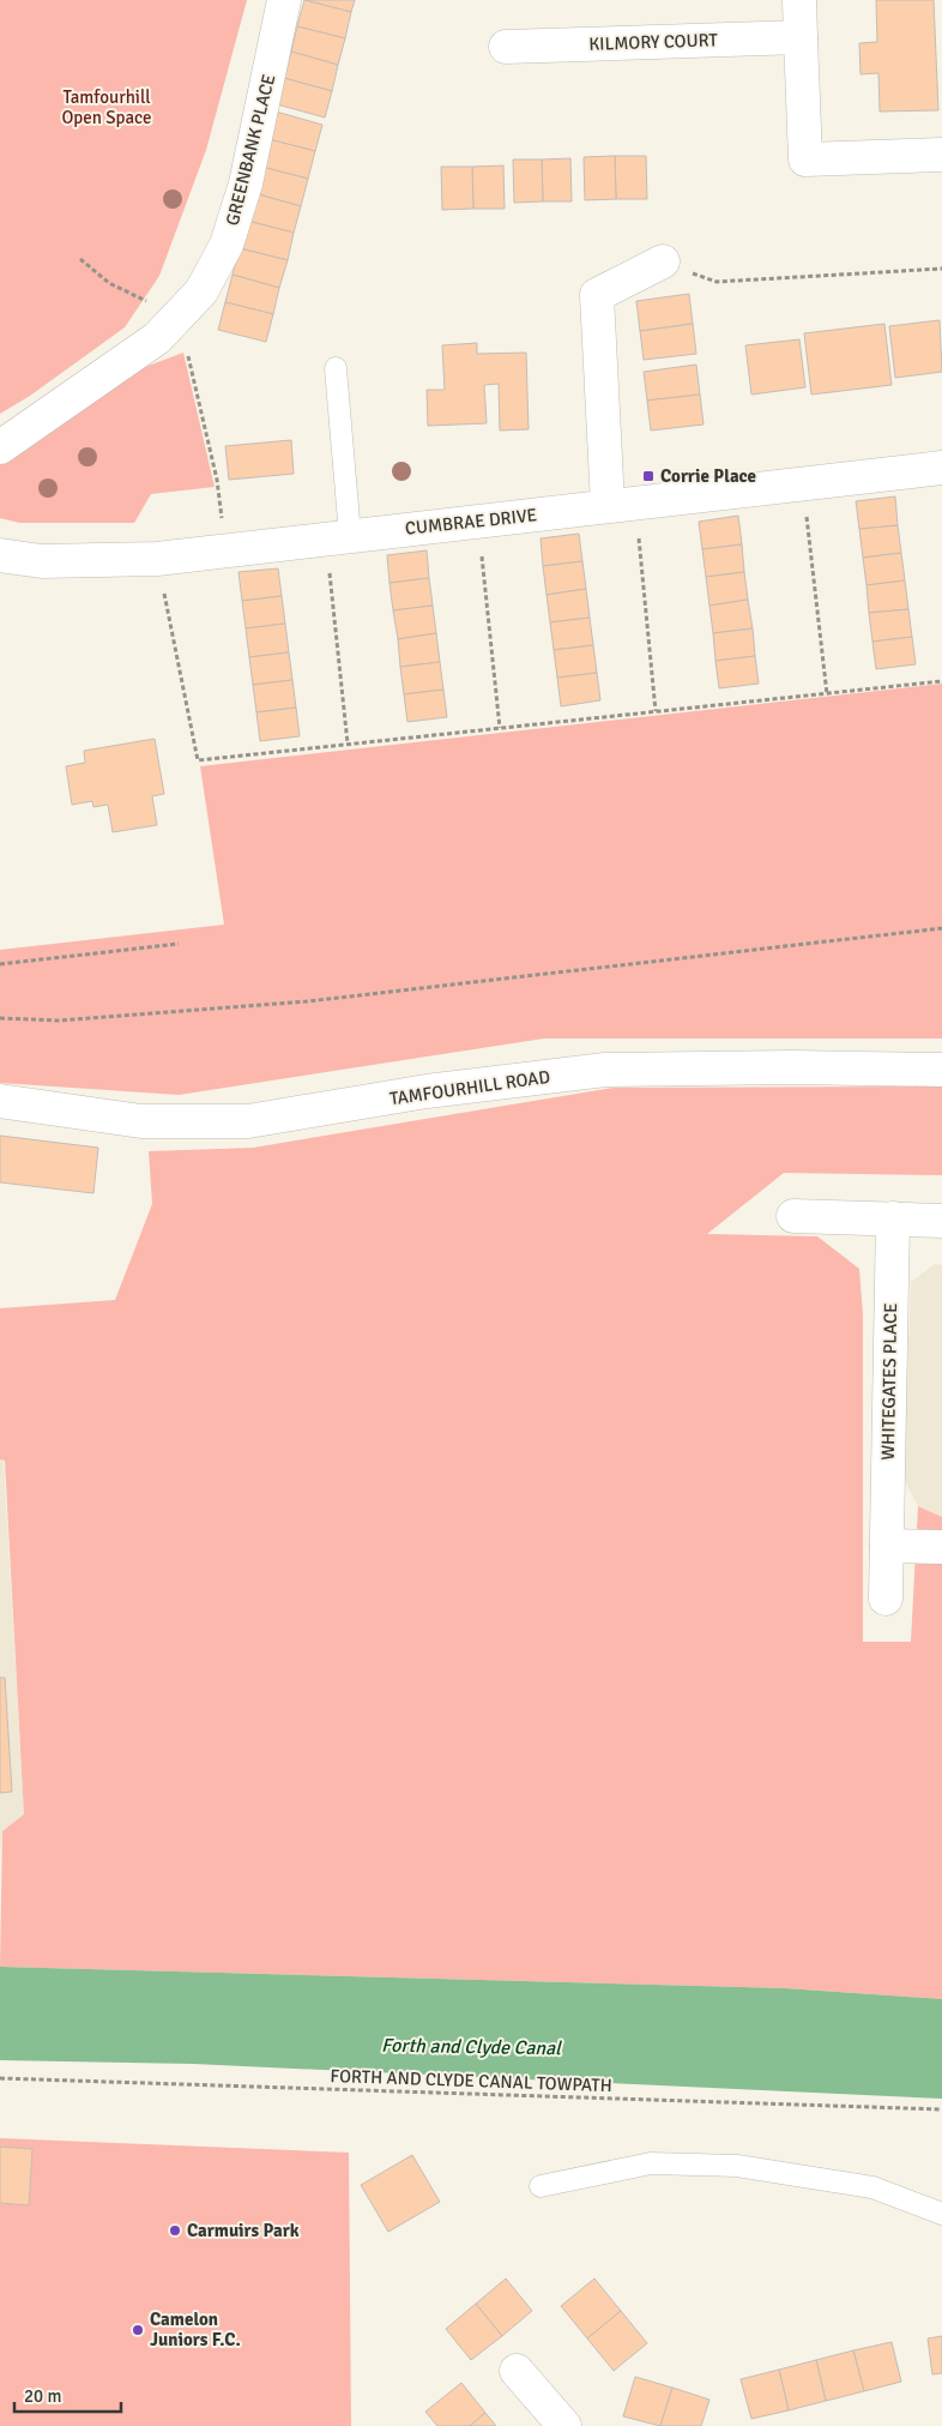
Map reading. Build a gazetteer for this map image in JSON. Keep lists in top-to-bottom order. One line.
{"streets":{"street":["KILMORY COURT","GREENBANK PLACE","CUMBRAE DRIVE","TAMFOURHILL ROAD","WHITEGATES PLACE"],"path":["FORTH AND CLYDE CANAL TOWPATH"]},"water":["Forth and Clyde Canal"],"parks":["Tamfourhill Open Space"],"places":{"transit":["Corrie Place"],"other":["Carmuirs Park","Camelon Juniors F.C."]},"scale_bar":"20 m"}
